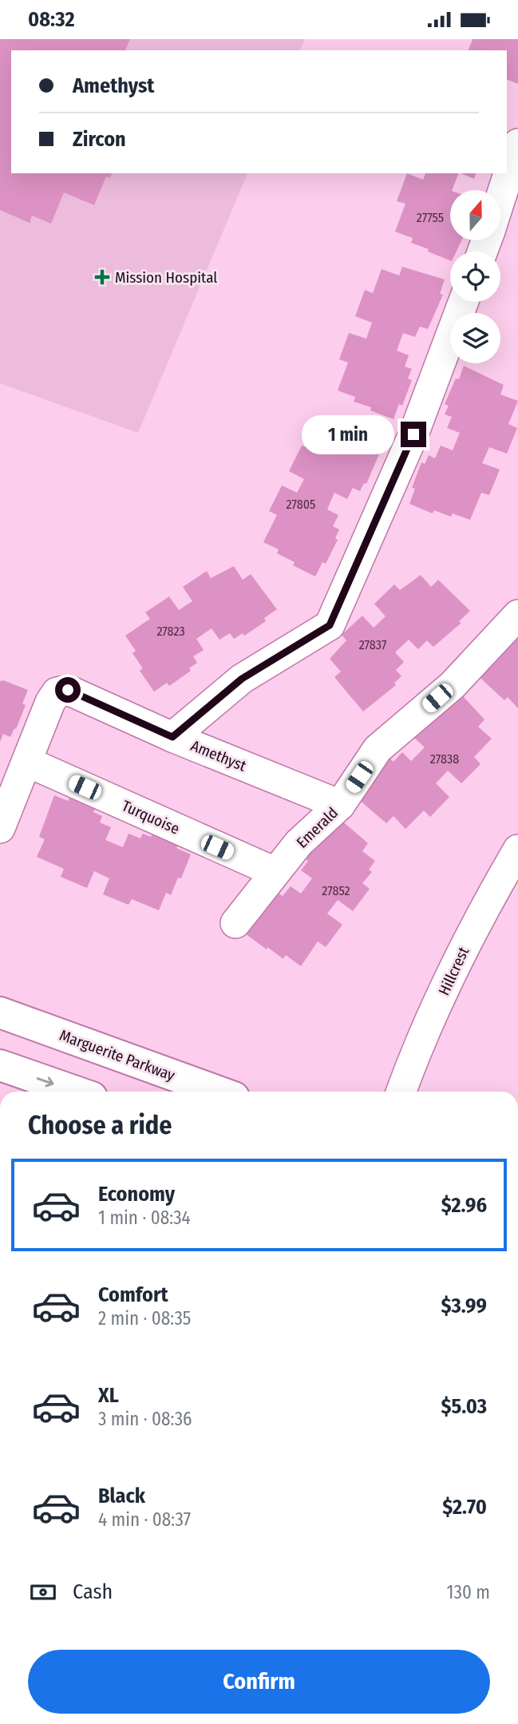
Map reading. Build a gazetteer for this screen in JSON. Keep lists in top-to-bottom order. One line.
{"streets":{"main road":["Marguerite Parkway"],"street":["Amethyst","Turquoise","Emerald","Hillcrest"]},"crossings":[["Amethyst","Turquoise"],["Amethyst","Emerald"],["Turquoise","Emerald"]],"places":{"health":["Mission Hospital"]},"house_numbers":["27755","27805","27823","27837","27838","27852"],"north":"top","page":{"status":"08:32","banner":["Amethyst","Zircon"],"bubble":"1 min","heading":"Choose a ride","list":[{"name":"Economy","note":"1 min · 08:34","value":"$2.96"},{"name":"Comfort","note":"2 min · 08:35","value":"$3.99"},{"name":"XL","note":"3 min · 08:36","value":"$5.03"},{"name":"Black","note":"4 min · 08:37","value":"$2.70"}],"pay":["Cash","130 m"],"buttons":"Confirm"}}
